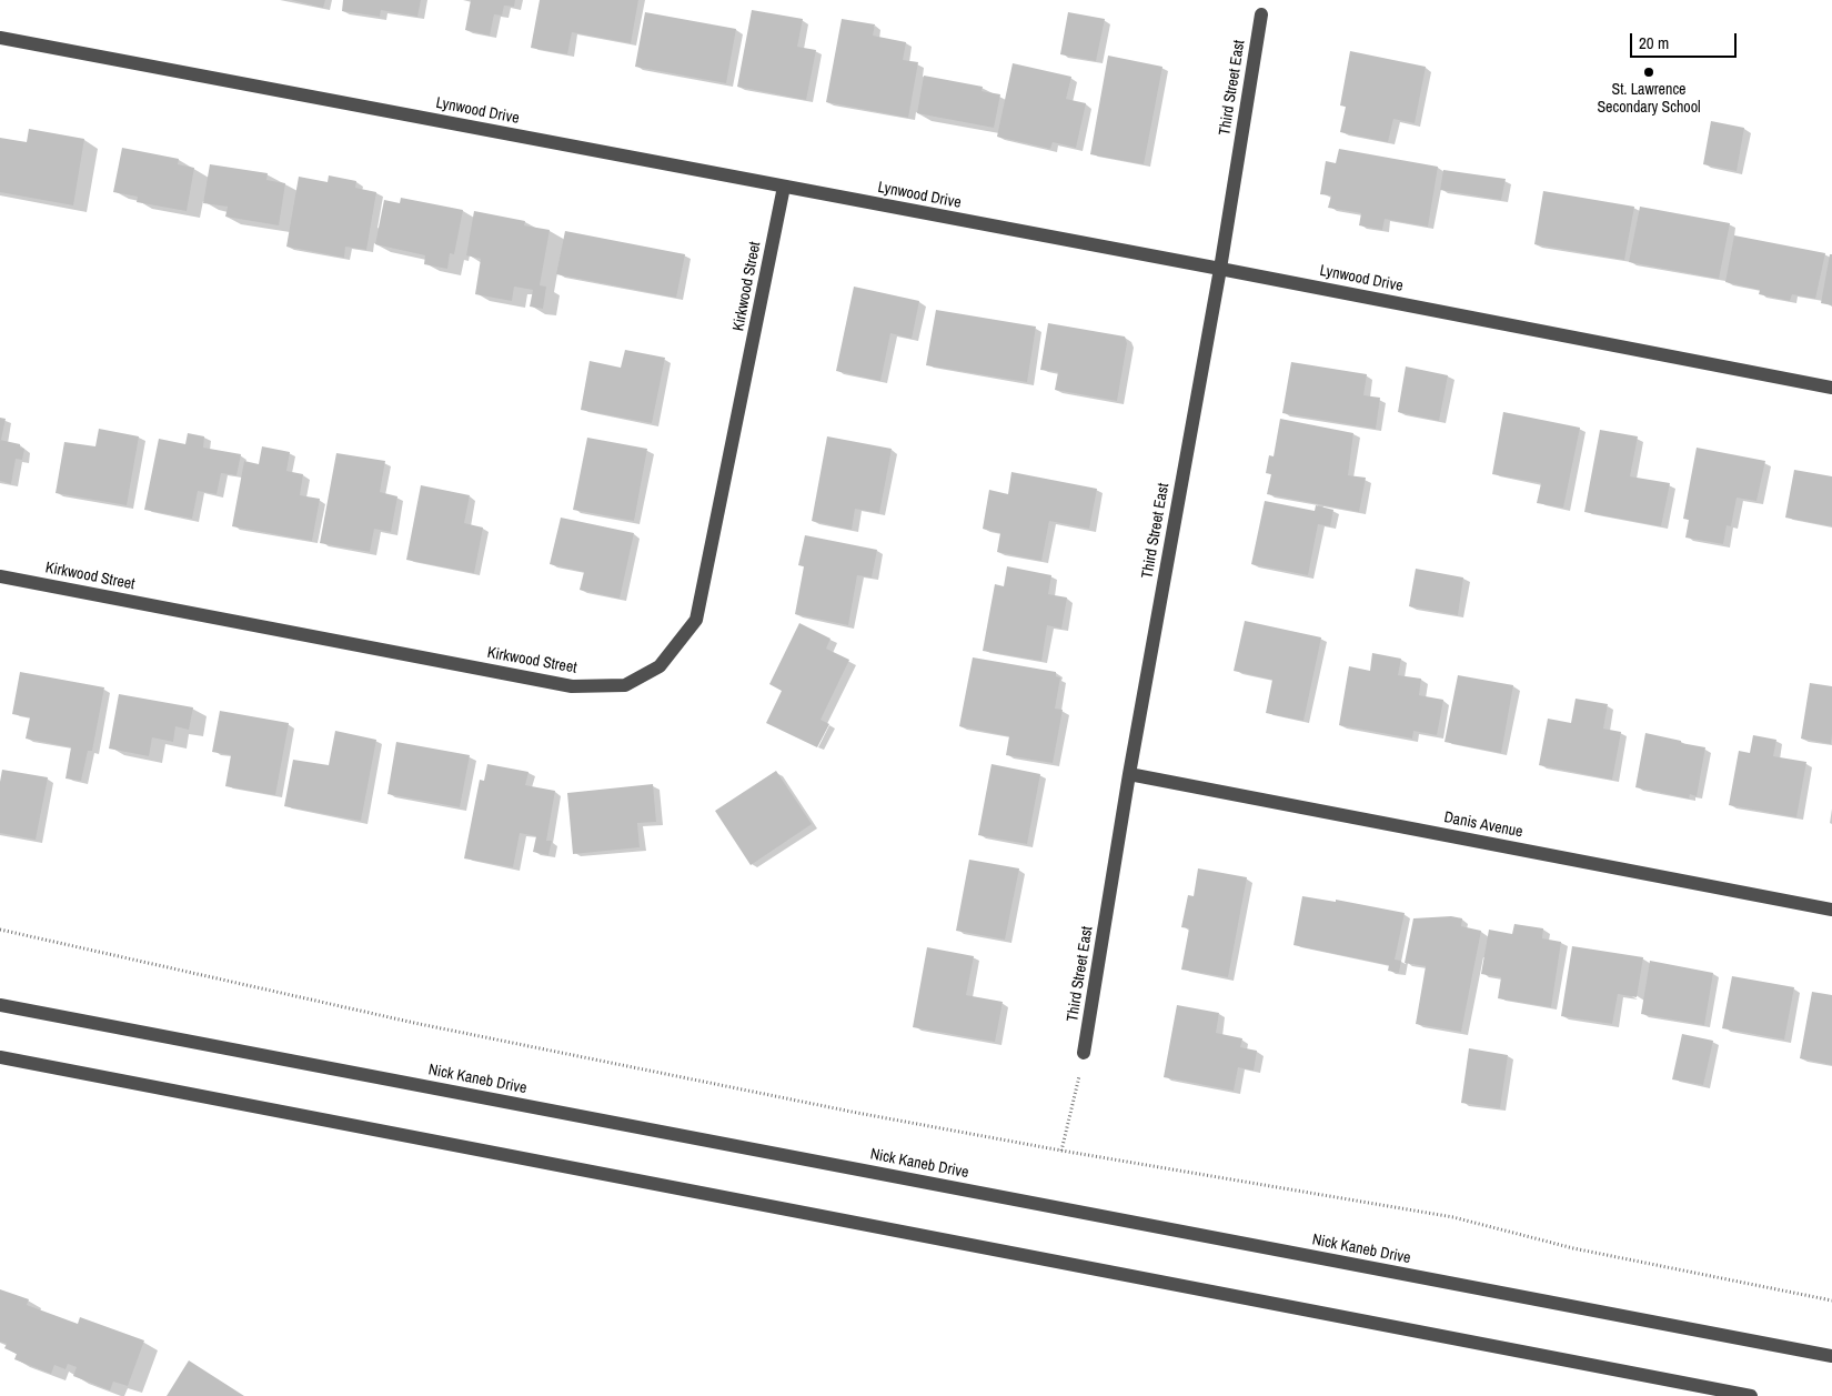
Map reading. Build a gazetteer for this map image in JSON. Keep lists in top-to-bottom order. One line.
{"streets":{"street":["Third Street East","Lynwood Drive","Kirkwood Street","Danis Avenue","Nick Kaneb Drive"]},"crossings":[["Third Street East","Lynwood Drive"],["Third Street East","Danis Avenue"],["Lynwood Drive","Kirkwood Street"]],"places":["St. Lawrence Secondary School"],"scale_bar":"20 m"}
